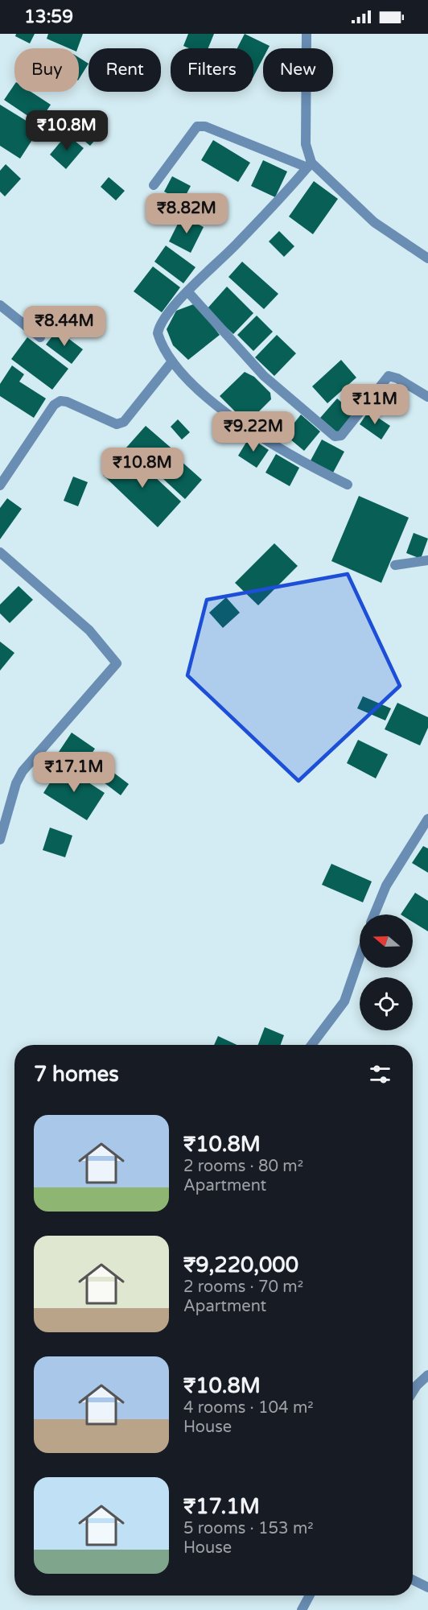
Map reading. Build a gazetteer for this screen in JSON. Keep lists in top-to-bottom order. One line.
{"north":"left","page":{"status":"13:59","chip":["Buy","Rent","Filters","New"],"price":["₹10.8M","₹8.82M","₹8.44M","₹11M","₹9.22M","₹10.8M","₹17.1M"],"heading":"7 homes","list":[{"name":"₹10.8M","note":"2 rooms · 80 m² · Apartment"},{"name":"₹9,220,000","note":"2 rooms · 70 m² · Apartment"},{"name":"₹10.8M","note":"4 rooms · 104 m² · House"},{"name":"₹17.1M","note":"5 rooms · 153 m² · House"}]}}
